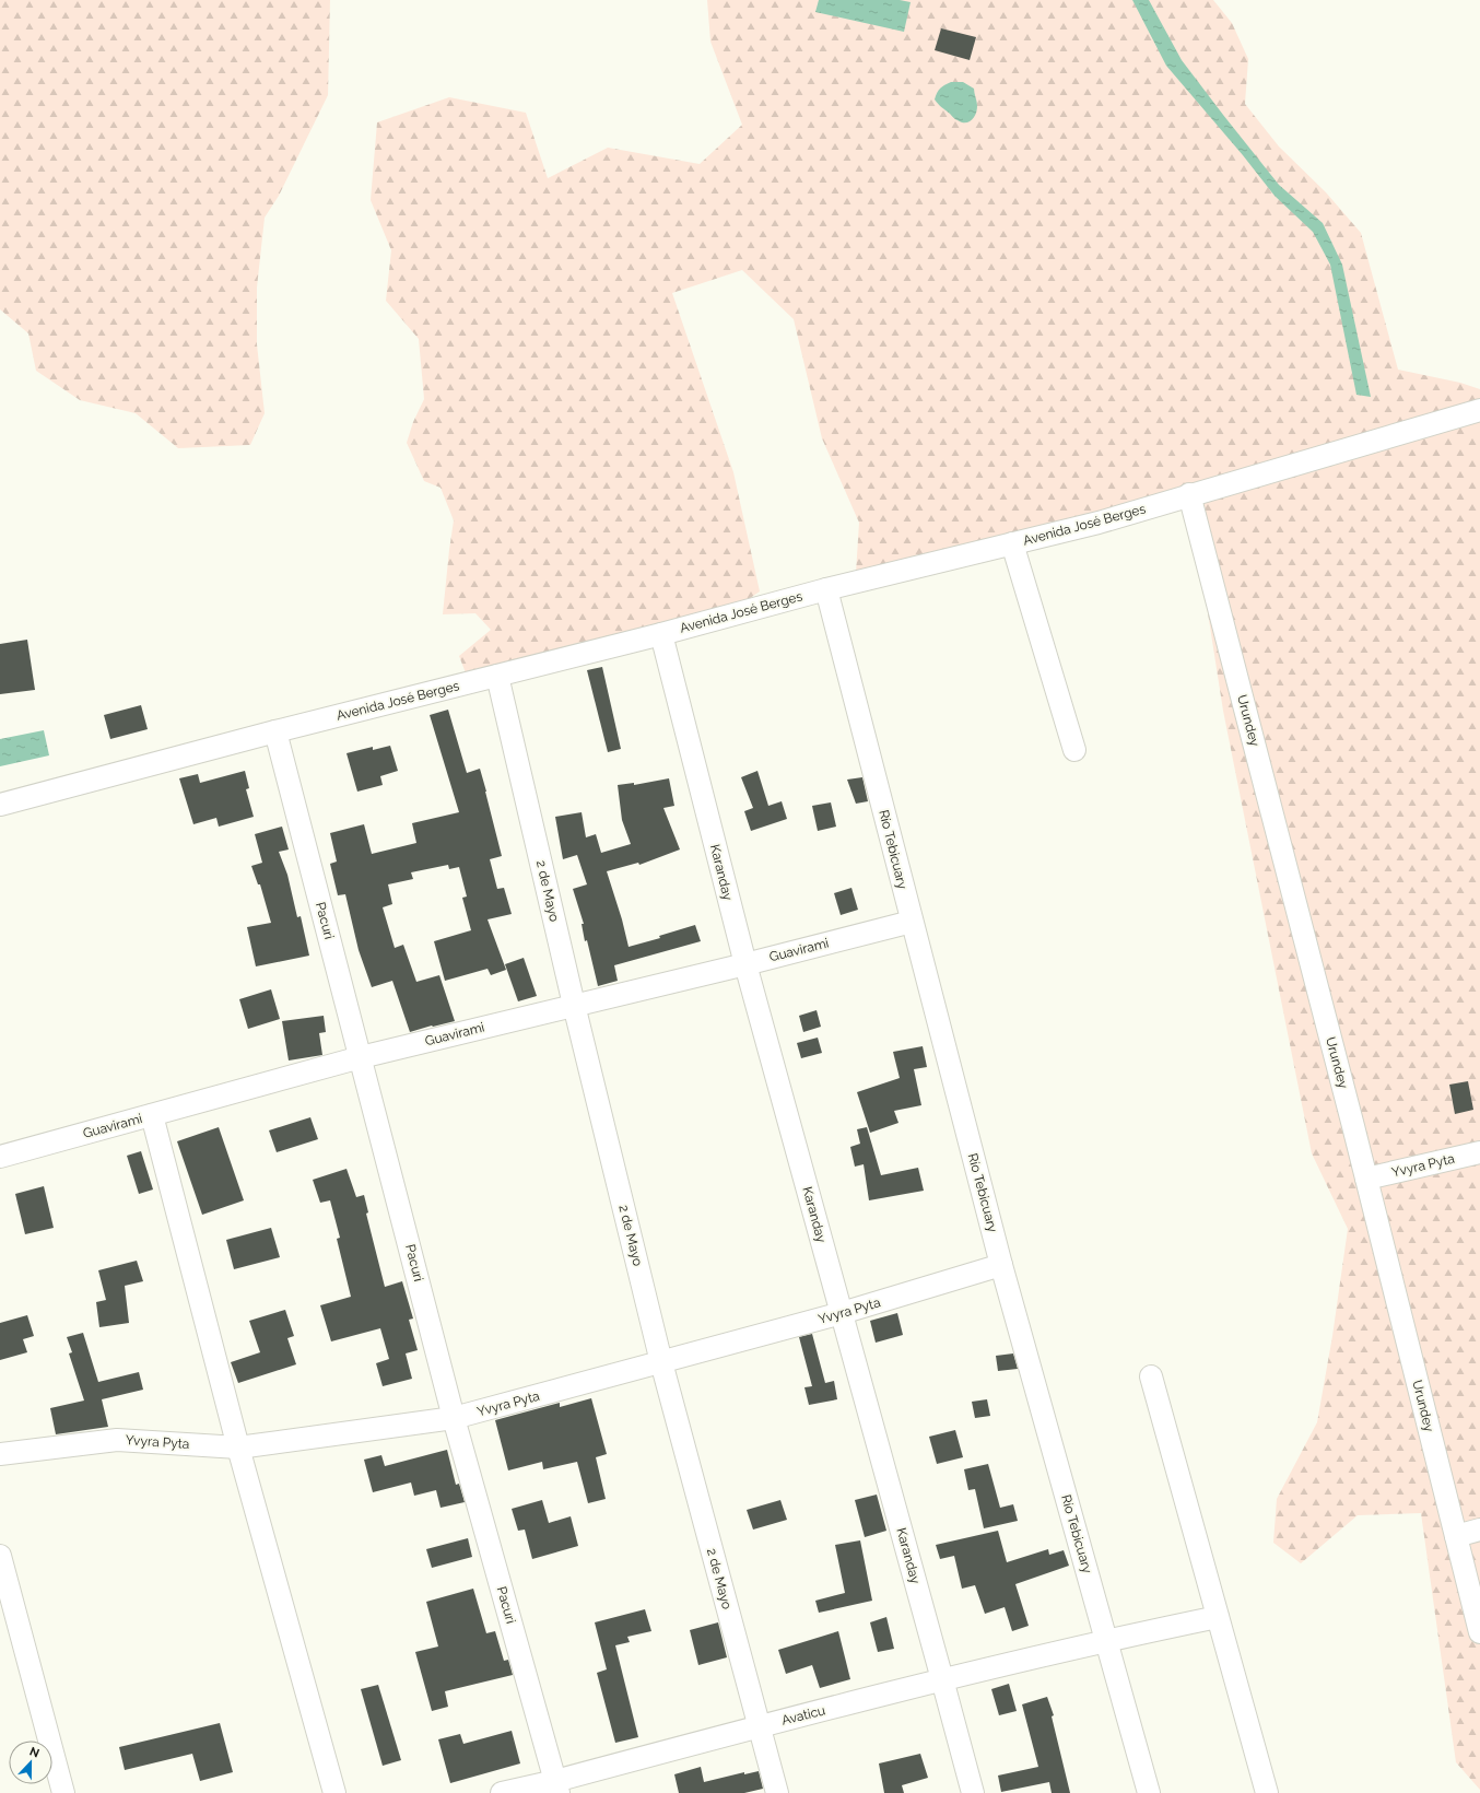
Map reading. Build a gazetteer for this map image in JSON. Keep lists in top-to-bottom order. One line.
{"streets":{"street":["Avenida José Berges","Urundey","Río Tebicuary","Karanday","2 de Mayo","Pacuri","Guavirami","Yvyra Pyta","Avaticu"]},"crossings":[["Avenida José Berges","Urundey"],["Avenida José Berges","Río Tebicuary"],["Avenida José Berges","Karanday"],["Avenida José Berges","2 de Mayo"],["Avenida José Berges","Pacuri"],["Urundey","Yvyra Pyta"],["Río Tebicuary","Guavirami"],["Río Tebicuary","Yvyra Pyta"],["Río Tebicuary","Avaticu"],["Karanday","Guavirami"],["Karanday","Yvyra Pyta"],["Karanday","Avaticu"],["2 de Mayo","Guavirami"],["2 de Mayo","Yvyra Pyta"],["2 de Mayo","Avaticu"],["Pacuri","Guavirami"],["Pacuri","Yvyra Pyta"],["Pacuri","Avaticu"]],"north":"top"}
